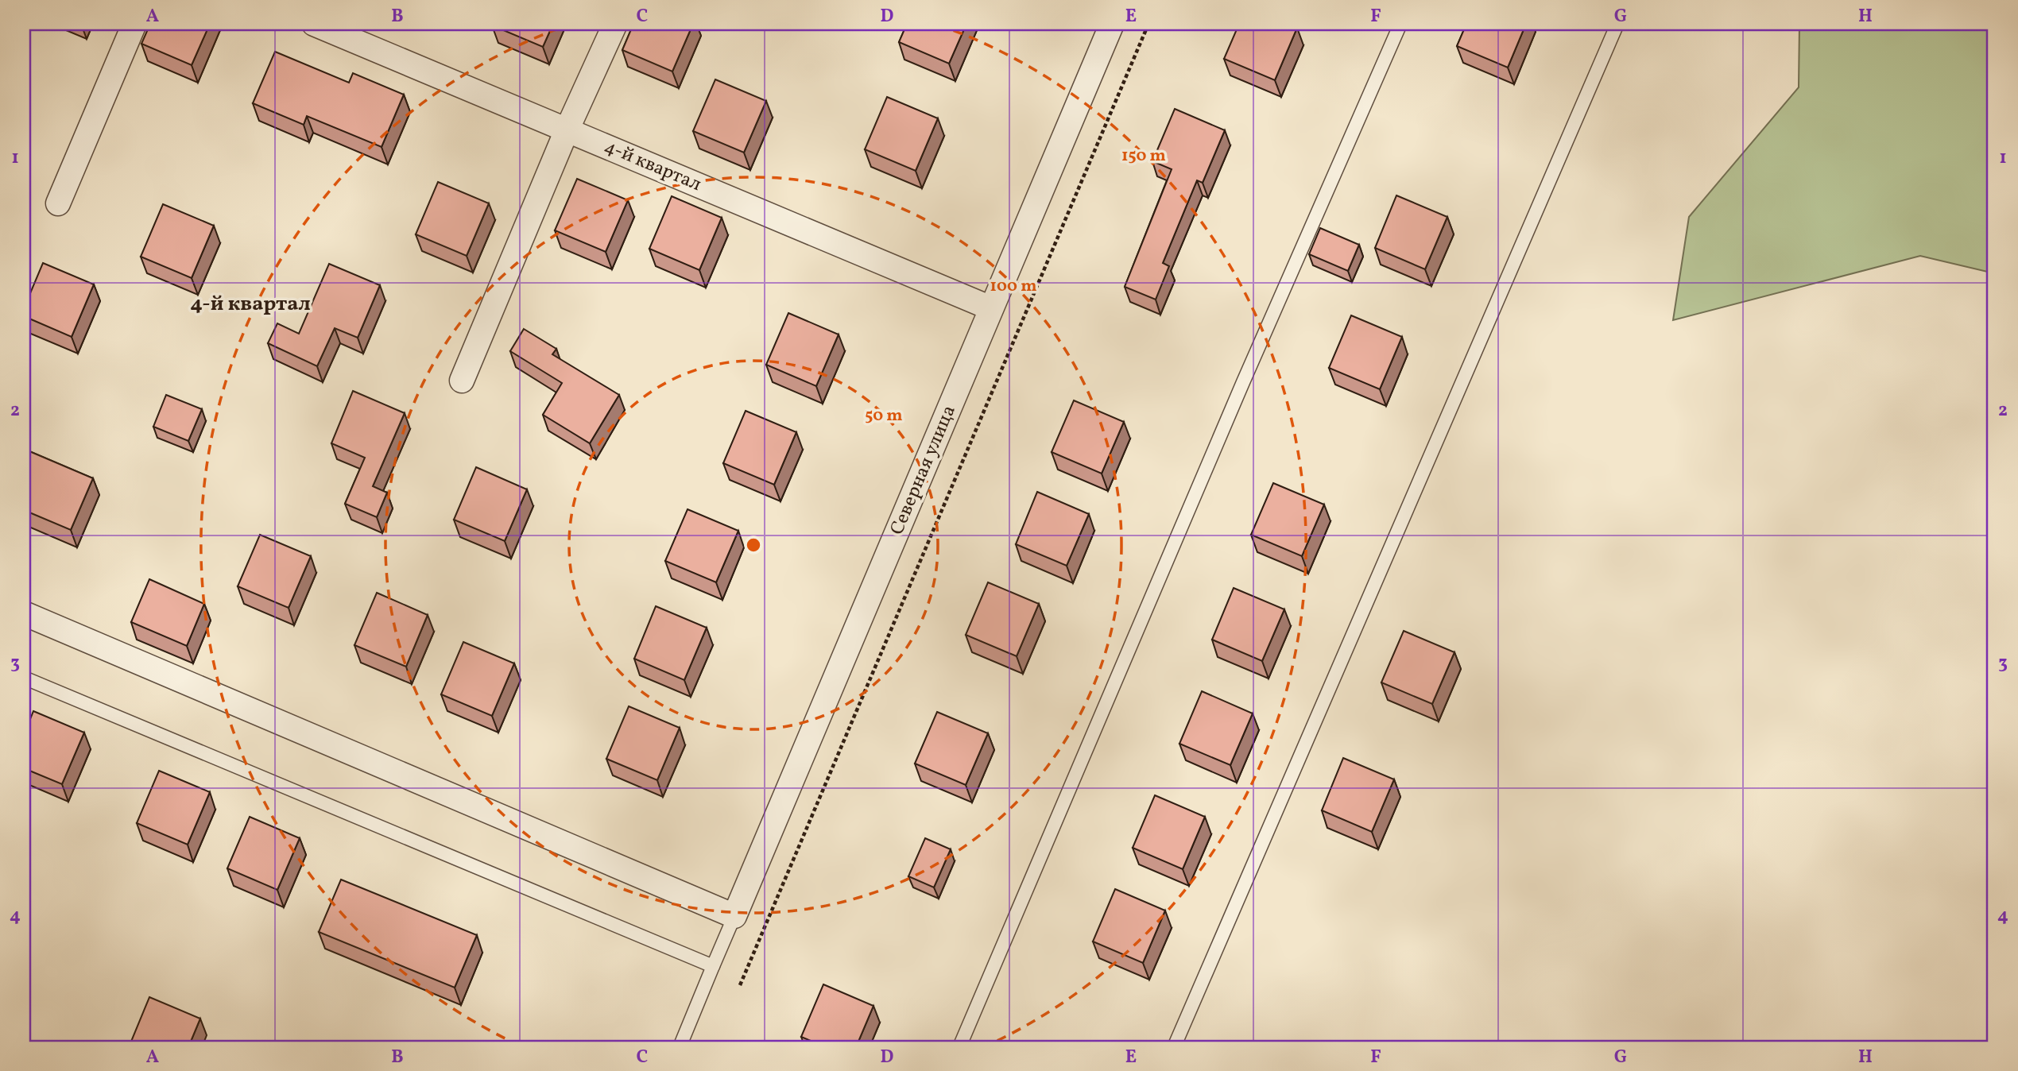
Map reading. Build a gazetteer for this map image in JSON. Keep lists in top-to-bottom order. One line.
{"streets":{"street":["4-й квартал","Северная улица"]},"crossings":[["4-й квартал","Северная улица"]],"districts":["4-й квартал"],"grid":{"columns":["A","B","C","D","E","F","G","H"],"rows":["1","2","3","4"]},"rings":["150 m","100 m","50 m"]}
